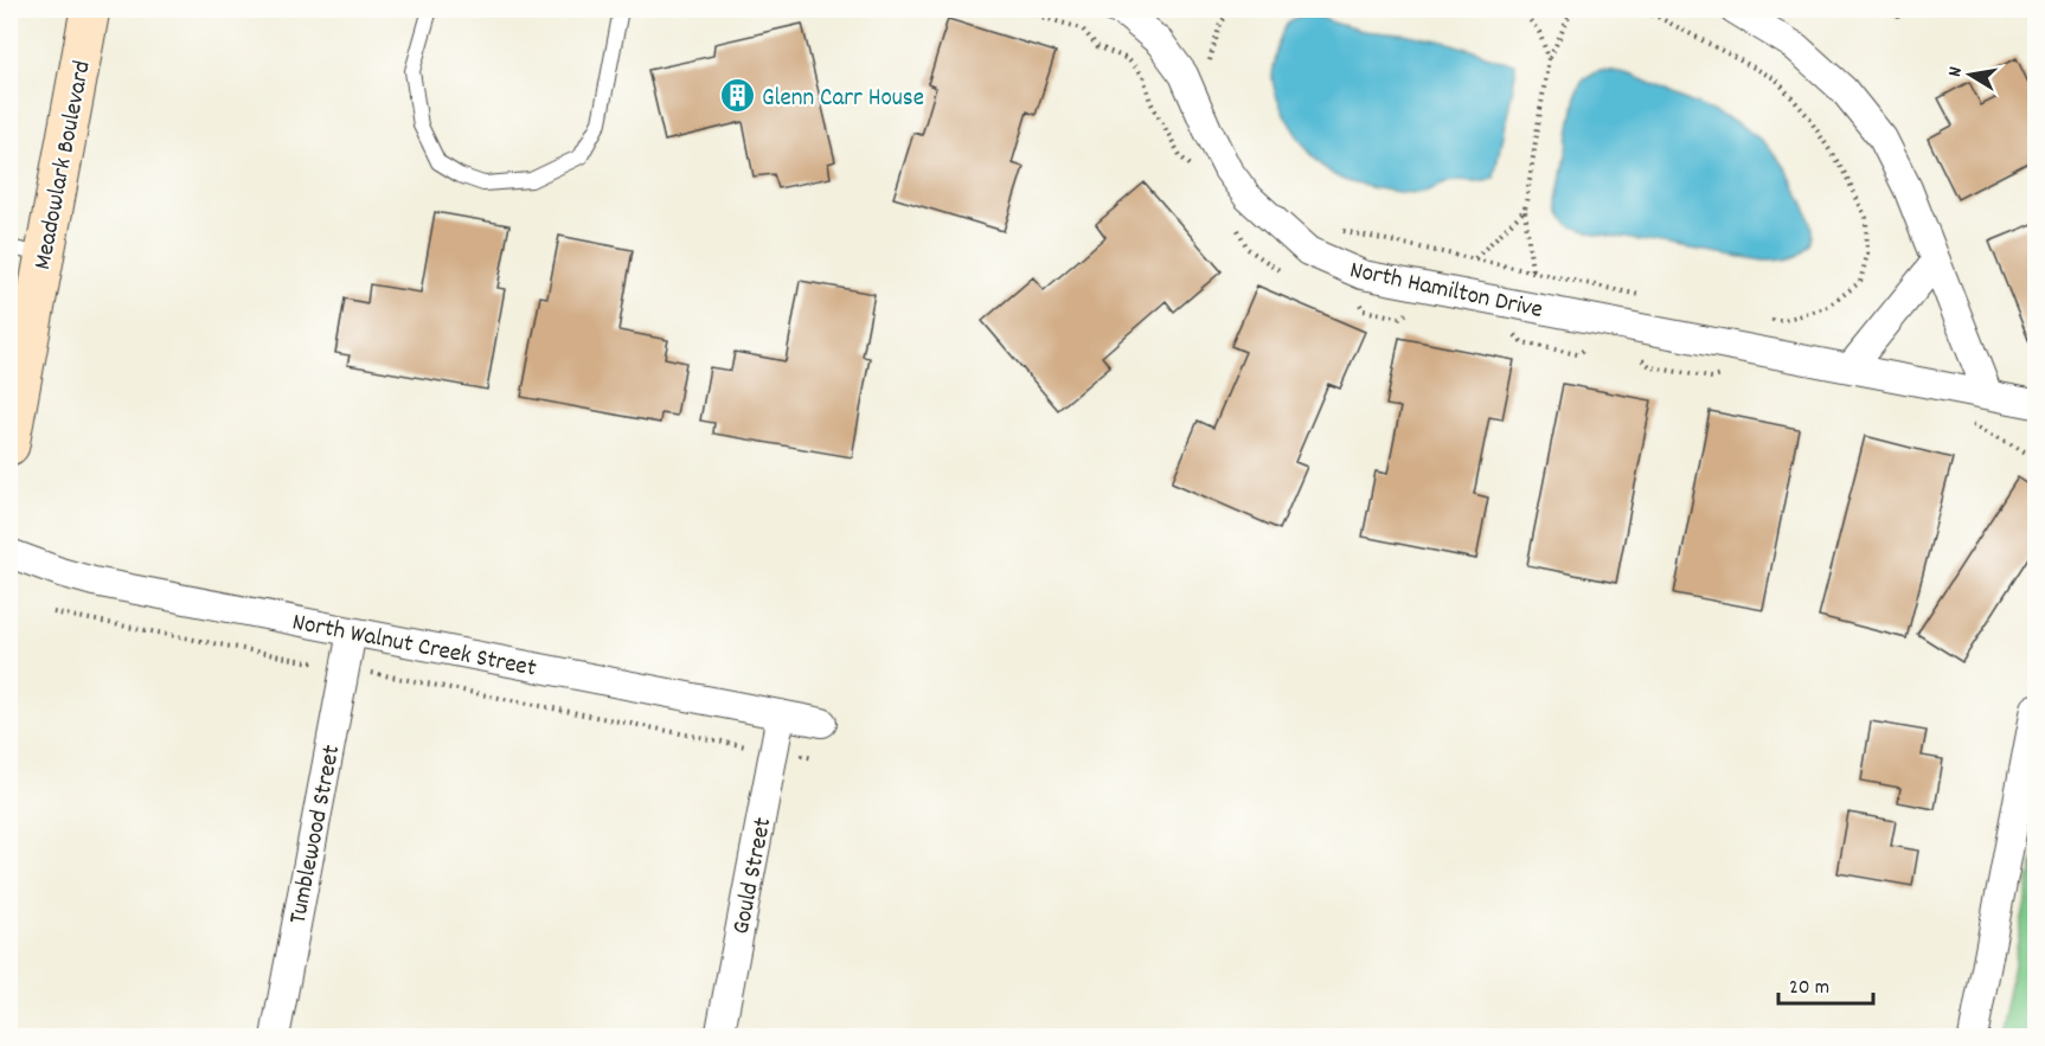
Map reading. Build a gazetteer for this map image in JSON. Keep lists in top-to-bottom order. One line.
{"streets":{"street":["Meadowlark Boulevard","North Hamilton Drive","North Walnut Creek Street","Tumblewood Street","Gould Street"]},"crossings":[["North Walnut Creek Street","Tumblewood Street"],["North Walnut Creek Street","Gould Street"]],"places":{"building":["Glenn Carr House"]},"scale_bar":"20 m","north":"left"}
